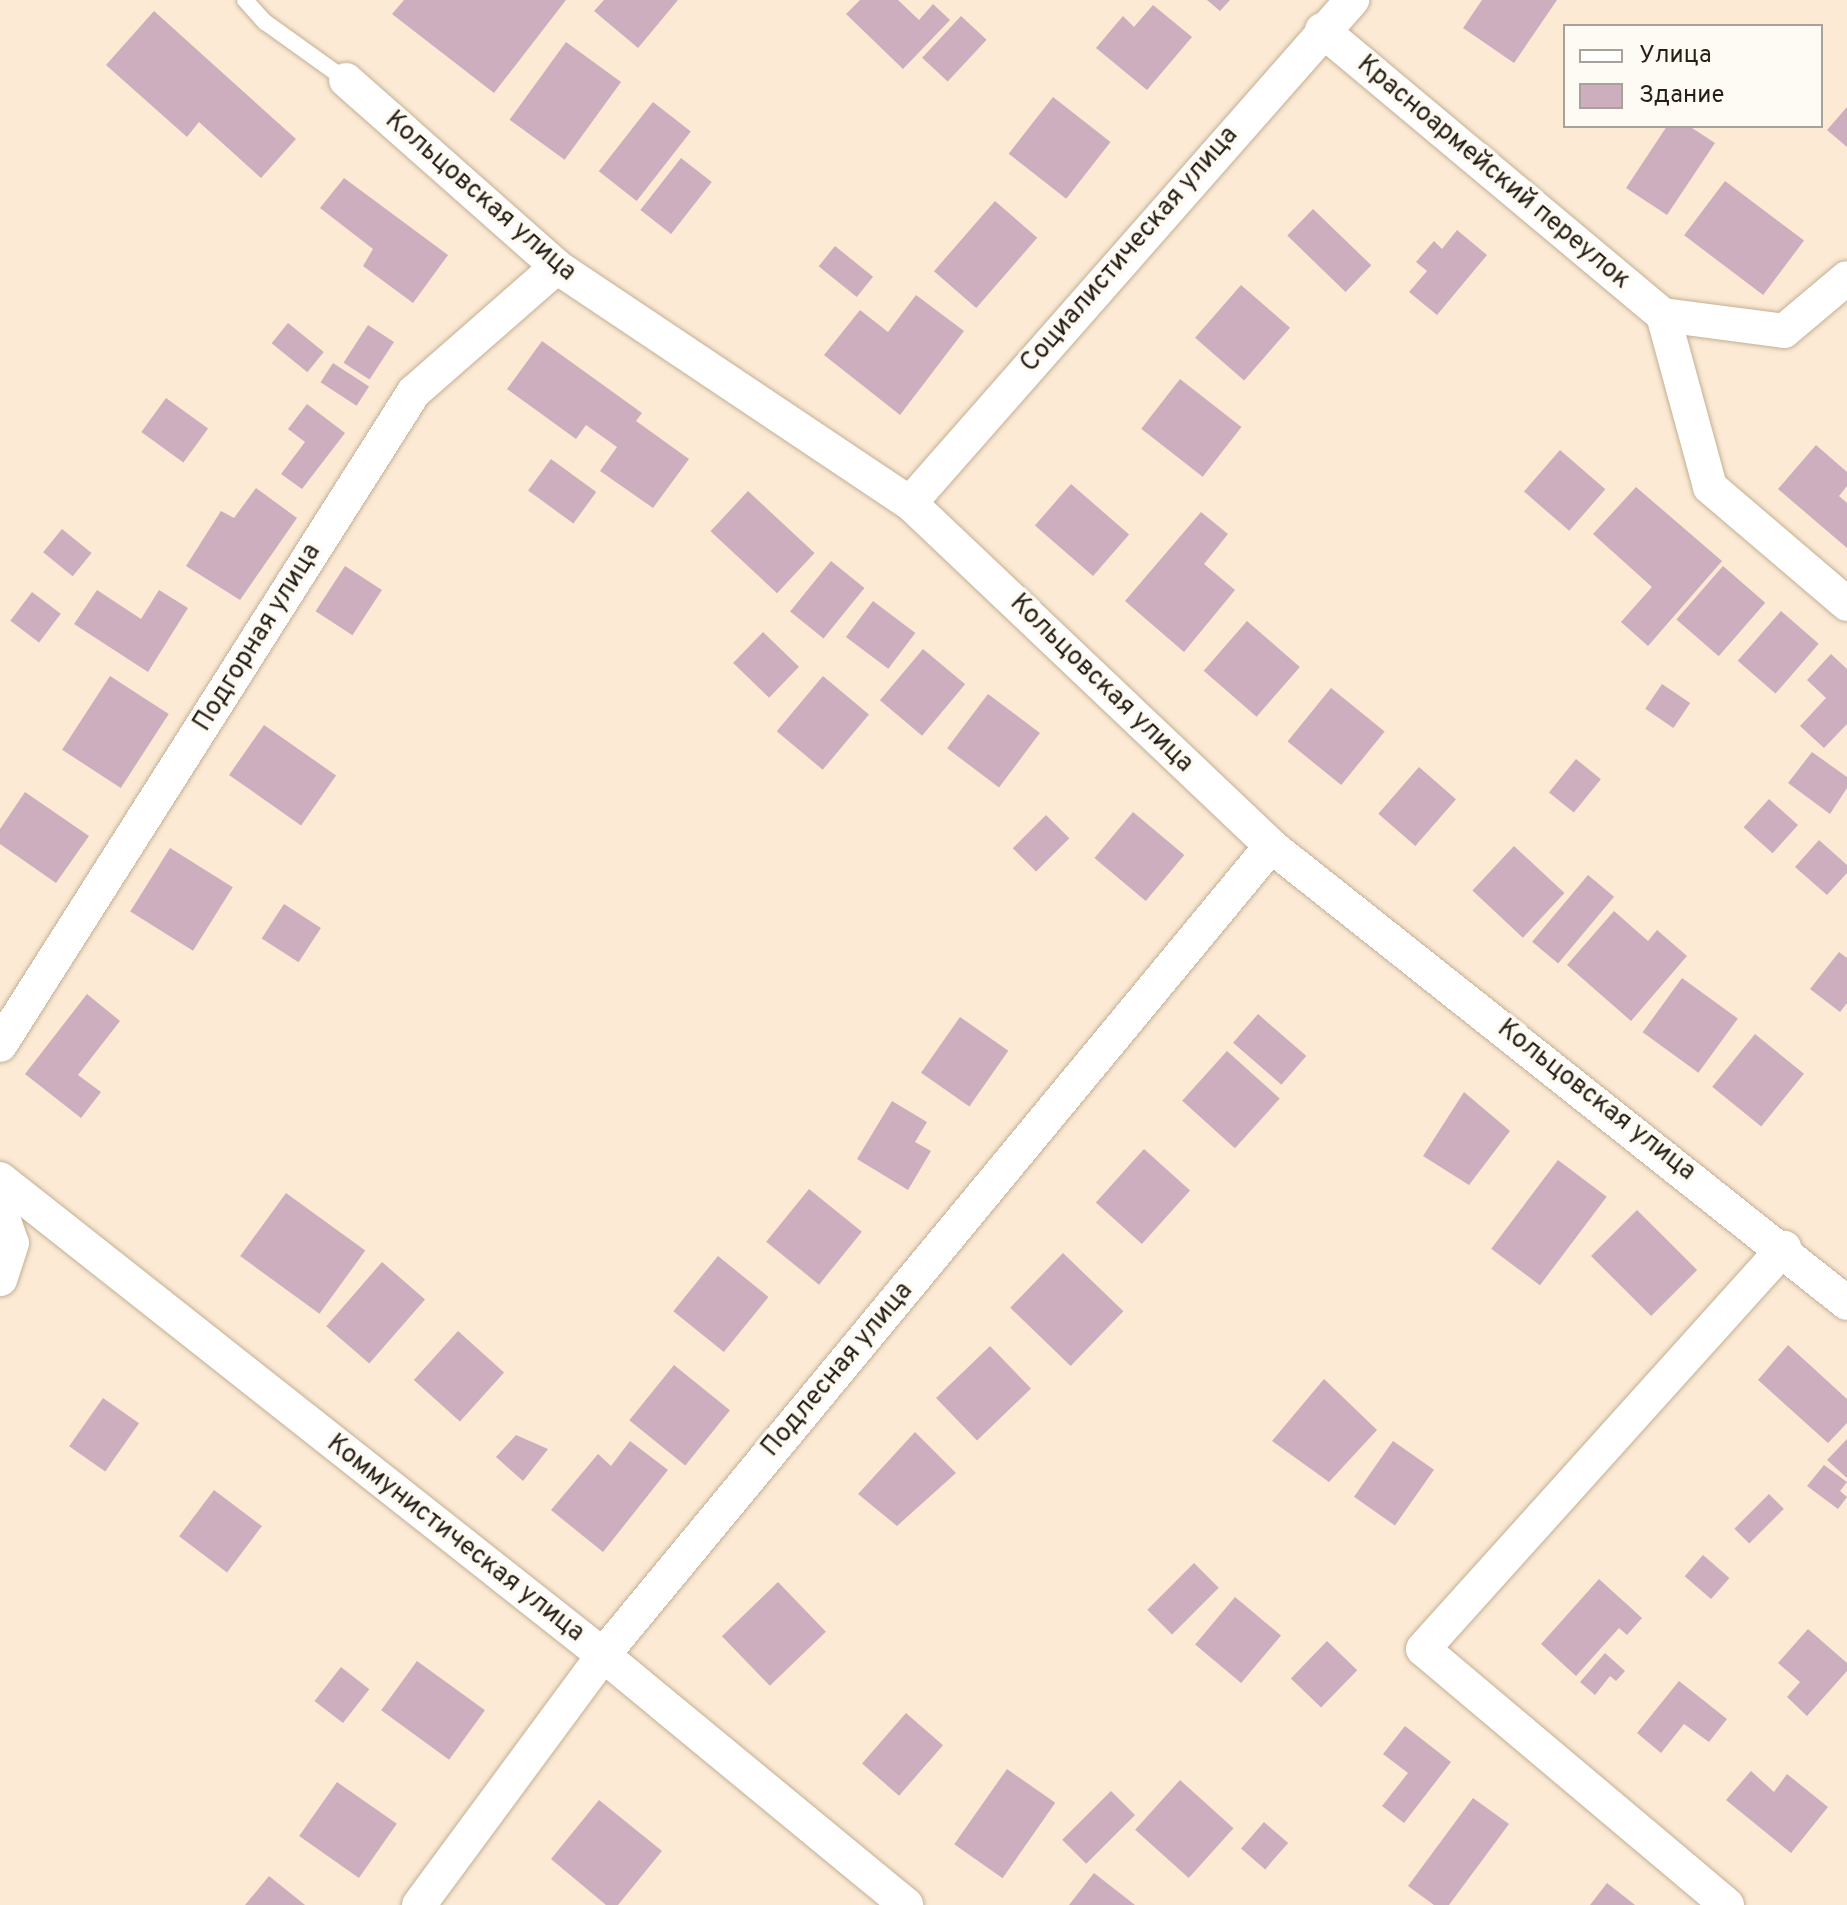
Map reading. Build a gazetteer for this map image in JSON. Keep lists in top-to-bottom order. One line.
{"streets":{"street":["Красноармейский переулок","Кольцовская улица","Социалистическая улица","Подгорная улица","Подлесная улица","Коммунистическая улица"]},"crossings":[["Красноармейский переулок","Социалистическая улица"],["Кольцовская улица","Социалистическая улица"],["Кольцовская улица","Подгорная улица"],["Кольцовская улица","Подлесная улица"],["Подлесная улица","Коммунистическая улица"]],"legend":["Улица","Здание"]}
